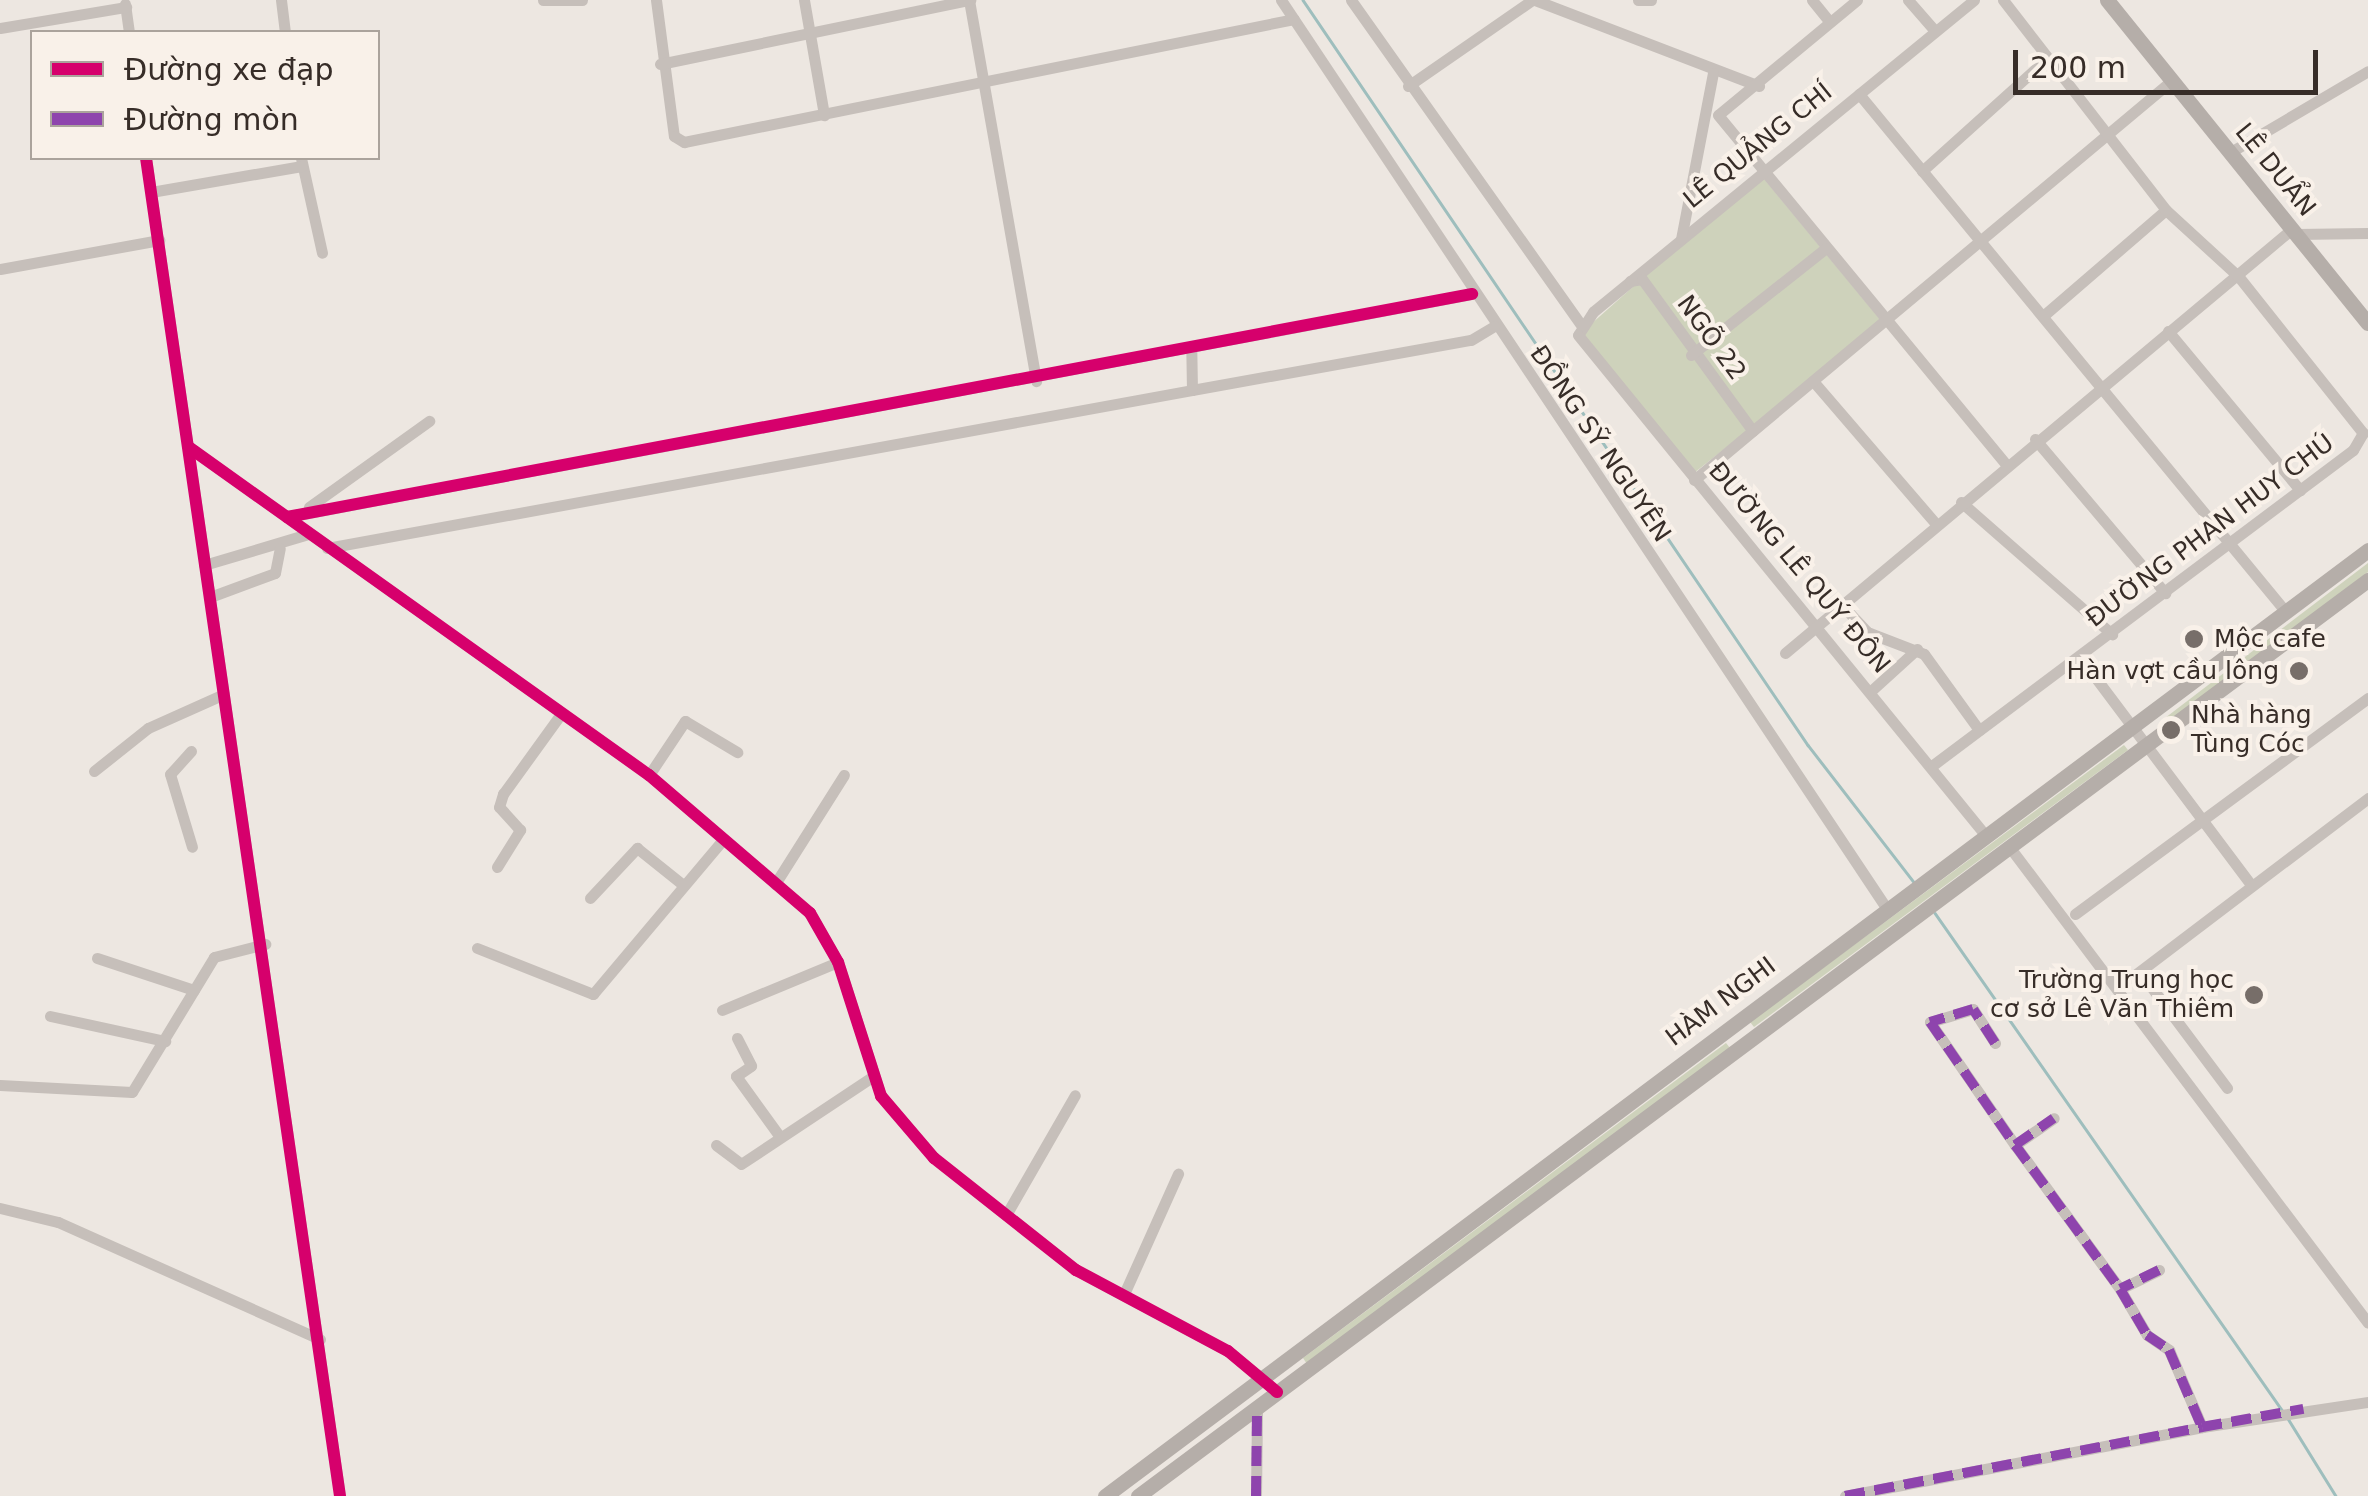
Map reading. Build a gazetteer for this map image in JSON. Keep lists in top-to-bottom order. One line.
{"streets":{"main road":["LÊ DUẨN","HÀM NGHI"],"street":["LÊ QUẢNG CHÍ","NGÕ 22","ĐỒNG SỸ NGUYÊN","ĐƯỜNG PHAN HUY CHÚ","ĐƯỜNG LÊ QUÝ ĐÔN"]},"crossings":[["LÊ QUẢNG CHÍ","NGÕ 22"],["LÊ QUẢNG CHÍ","ĐƯỜNG LÊ QUÝ ĐÔN"],["ĐỒNG SỸ NGUYÊN","HÀM NGHI"],["ĐƯỜNG PHAN HUY CHÚ","ĐƯỜNG LÊ QUÝ ĐÔN"],["ĐƯỜNG LÊ QUÝ ĐÔN","HÀM NGHI"]],"places":["Mộc cafe","Hàn vợt cầu lông","Nhà hàng Tùng Cóc","Trường Trung học cơ sở Lê Văn Thiêm"],"legend":["Đường xe đạp","Đường mòn"],"scale_bar":"200 m"}
